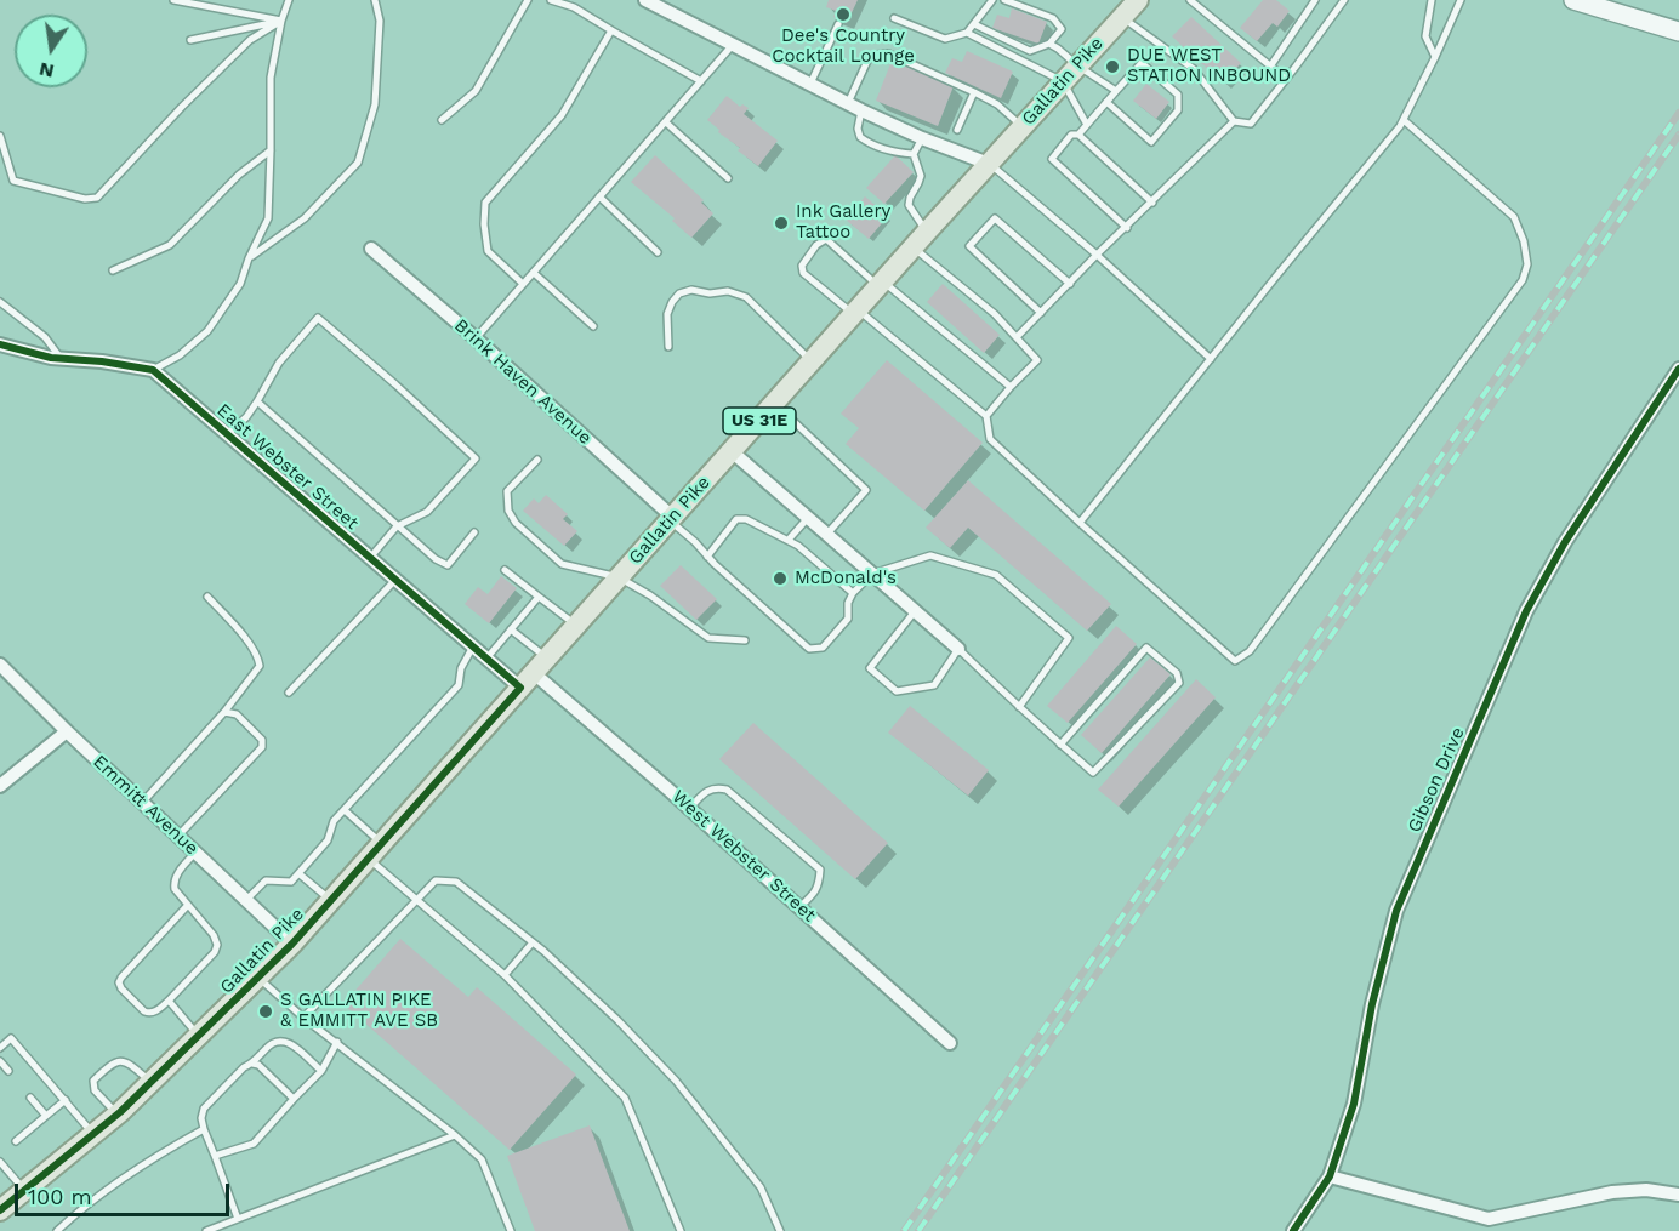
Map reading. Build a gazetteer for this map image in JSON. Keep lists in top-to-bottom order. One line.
{"streets":{"main road":["Gallatin Pike","US 31E"],"street":["Brink Haven Avenue","East Webster Street","Gibson Drive","Emmitt Avenue","West Webster Street"]},"crossings":[["Gallatin Pike","Brink Haven Avenue"],["Gallatin Pike","East Webster Street"],["Gallatin Pike","Emmitt Avenue"],["Gallatin Pike","West Webster Street"],["East Webster Street","West Webster Street"]],"places":["Dee's Country Cocktail Lounge","DUE WEST STATION INBOUND","Ink Gallery Tattoo","McDonald's","S GALLATIN PIKE & EMMITT AVE SB"],"scale_bar":"100 m","north":"bottom"}
